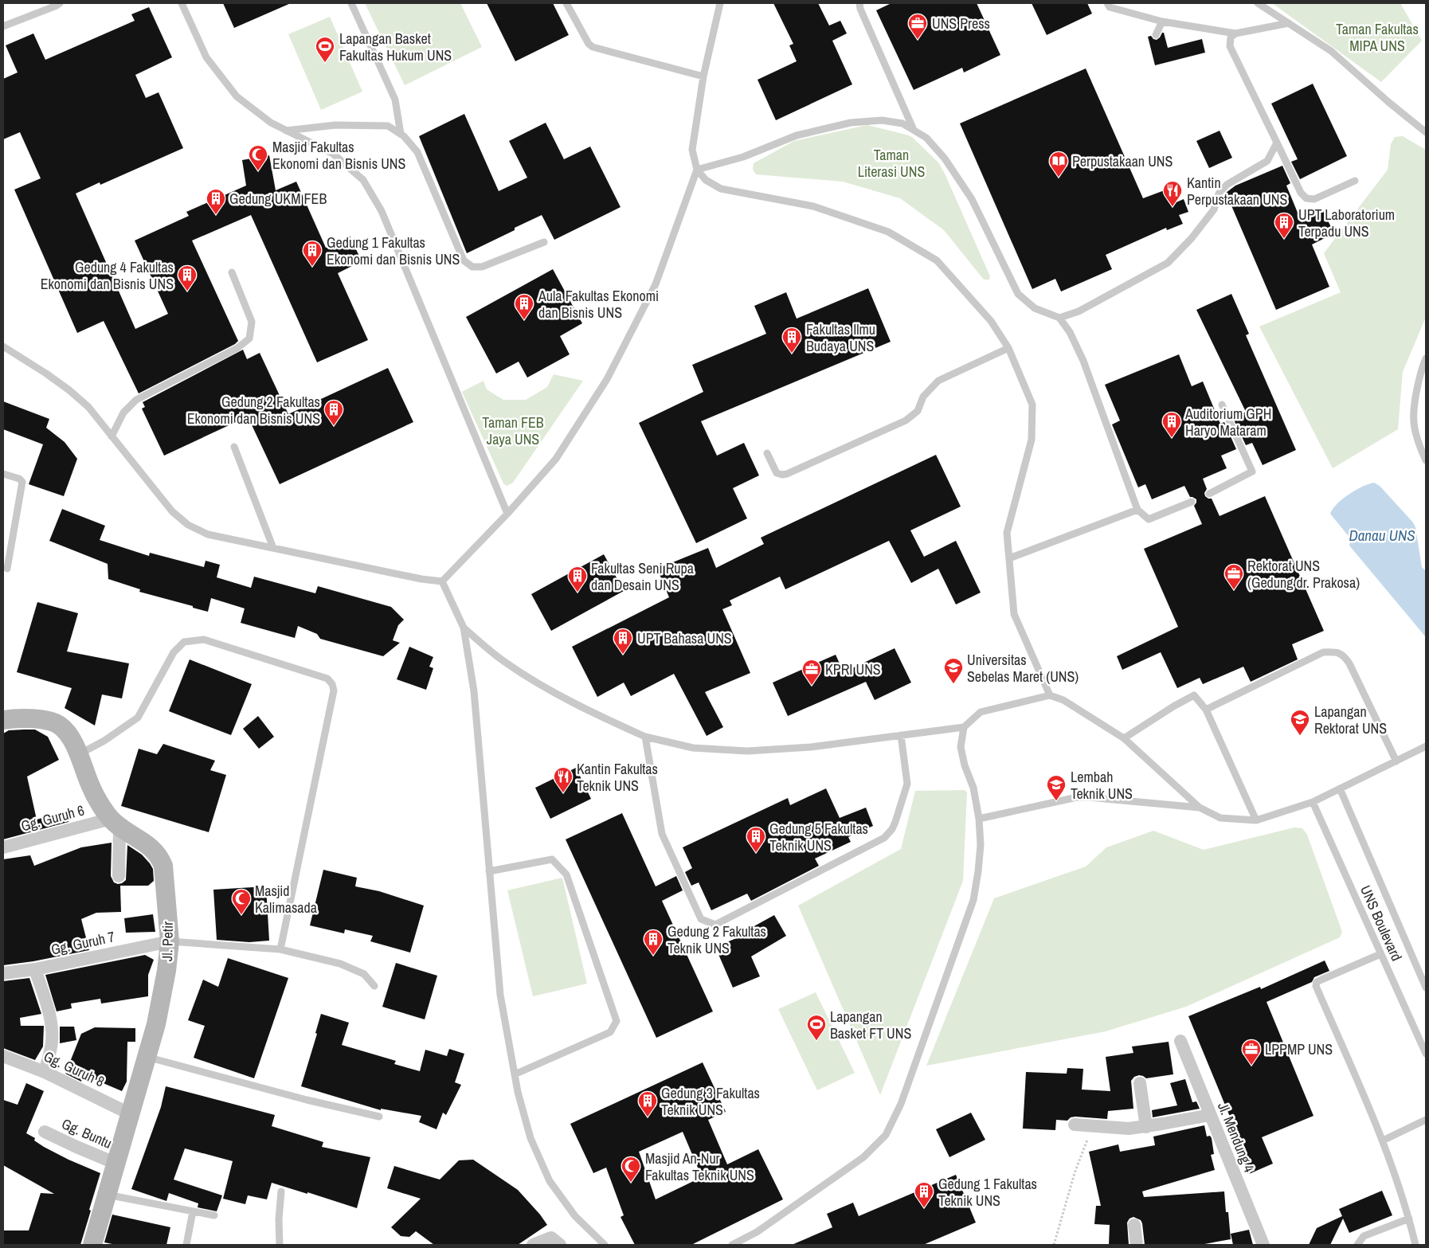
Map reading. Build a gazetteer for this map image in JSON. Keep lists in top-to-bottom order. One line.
{"streets":{"main road":["Jl. Petir"],"street":["Gg. Guruh 6","Gg. Guruh 7","Gg. Guruh 8","Gg. Buntu","Jl. Mendung 4"],"lane":["UNS Boulevard"]},"crossings":[["Gg. Guruh 6","Jl. Petir"],["Jl. Petir","Gg. Guruh 7"],["Jl. Petir","Gg. Guruh 8"],["Jl. Petir","Gg. Buntu"]],"water":["Danau UNS"],"parks":["Taman Fakultas MIPA UNS","Taman Literasi UNS","Taman FEB Jaya UNS"],"places":{"office":["UNS Press","Rektorat UNS (Gedung dr. Prakosa)","KPRI UNS","LPPMP UNS"],"sports":["Lapangan Basket Fakultas Hukum UNS","Lapangan Basket FT UNS"],"mosque":["Masjid Fakultas Ekonomi dan Bisnis UNS","Masjid Kalimasada","Masjid An-Nur Fakultas Teknik UNS"],"library":["Perpustakaan UNS"],"restaurant":["Kantin Perpustakaan UNS","Kantin Fakultas Teknik UNS"],"building":["Gedung UKM FEB","UPT Laboratorium Terpadu UNS","Gedung 1 Fakultas Ekonomi dan Bisnis UNS","Gedung 4 Fakultas Ekonomi dan Bisnis UNS","Aula Fakultas Ekonomi dan Bisnis UNS","Fakultas Ilmu Budaya UNS","Gedung 2 Fakultas Ekonomi dan Bisnis UNS","Auditorium GPH Haryo Mataram","Fakultas Seni Rupa dan Desain UNS","UPT Bahasa UNS","Gedung 5 Fakultas Teknik UNS","Gedung 2 Fakultas Teknik UNS","Gedung 3 Fakultas Teknik UNS","Gedung 1 Fakultas Teknik UNS"],"school or university":["Universitas Sebelas Maret (UNS)","Lapangan Rektorat UNS","Lembah Teknik UNS"]}}
